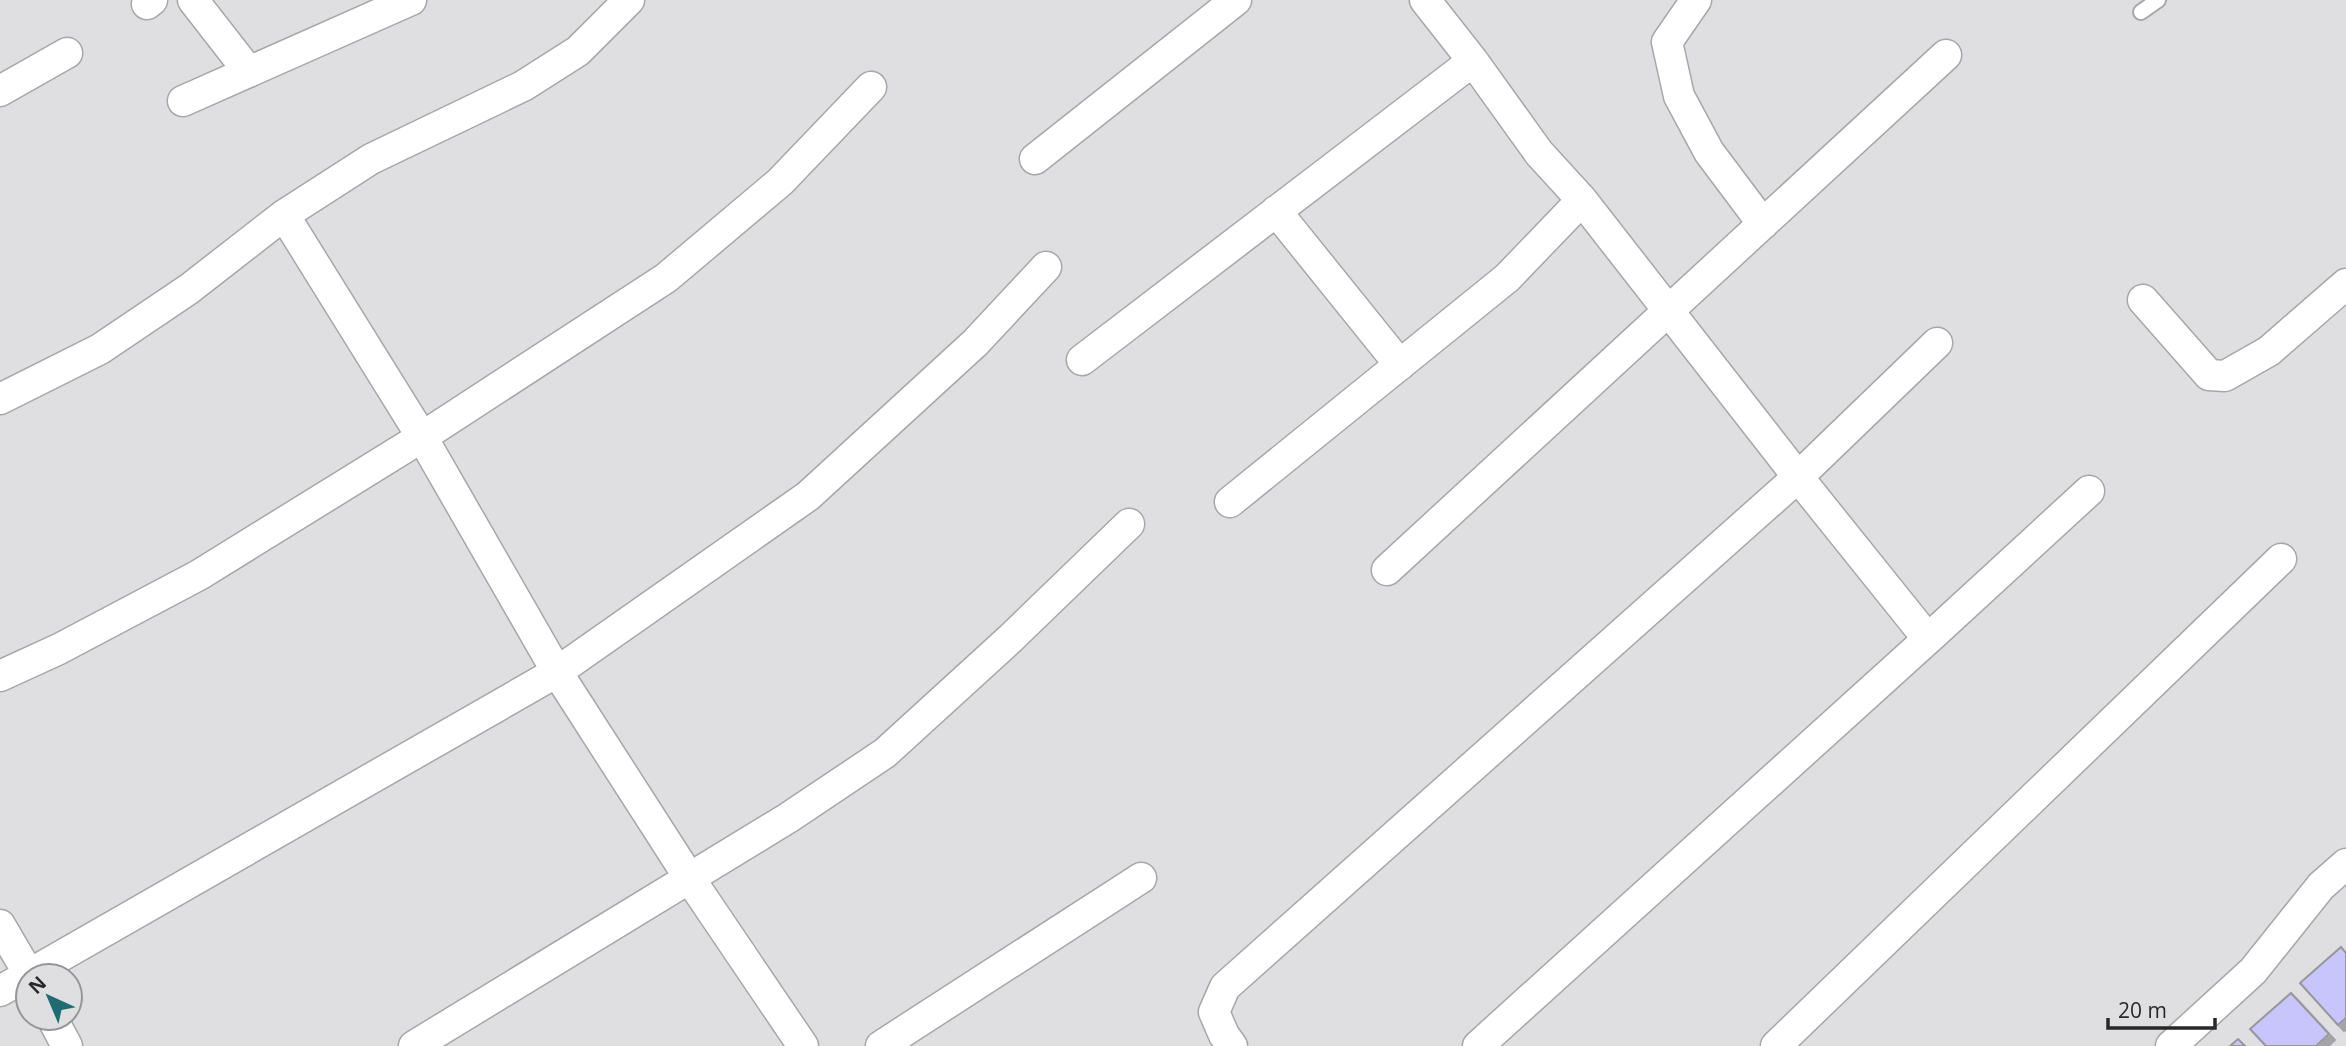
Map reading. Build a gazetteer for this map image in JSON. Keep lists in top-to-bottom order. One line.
{"scale_bar":"20 m","north":"top left"}
